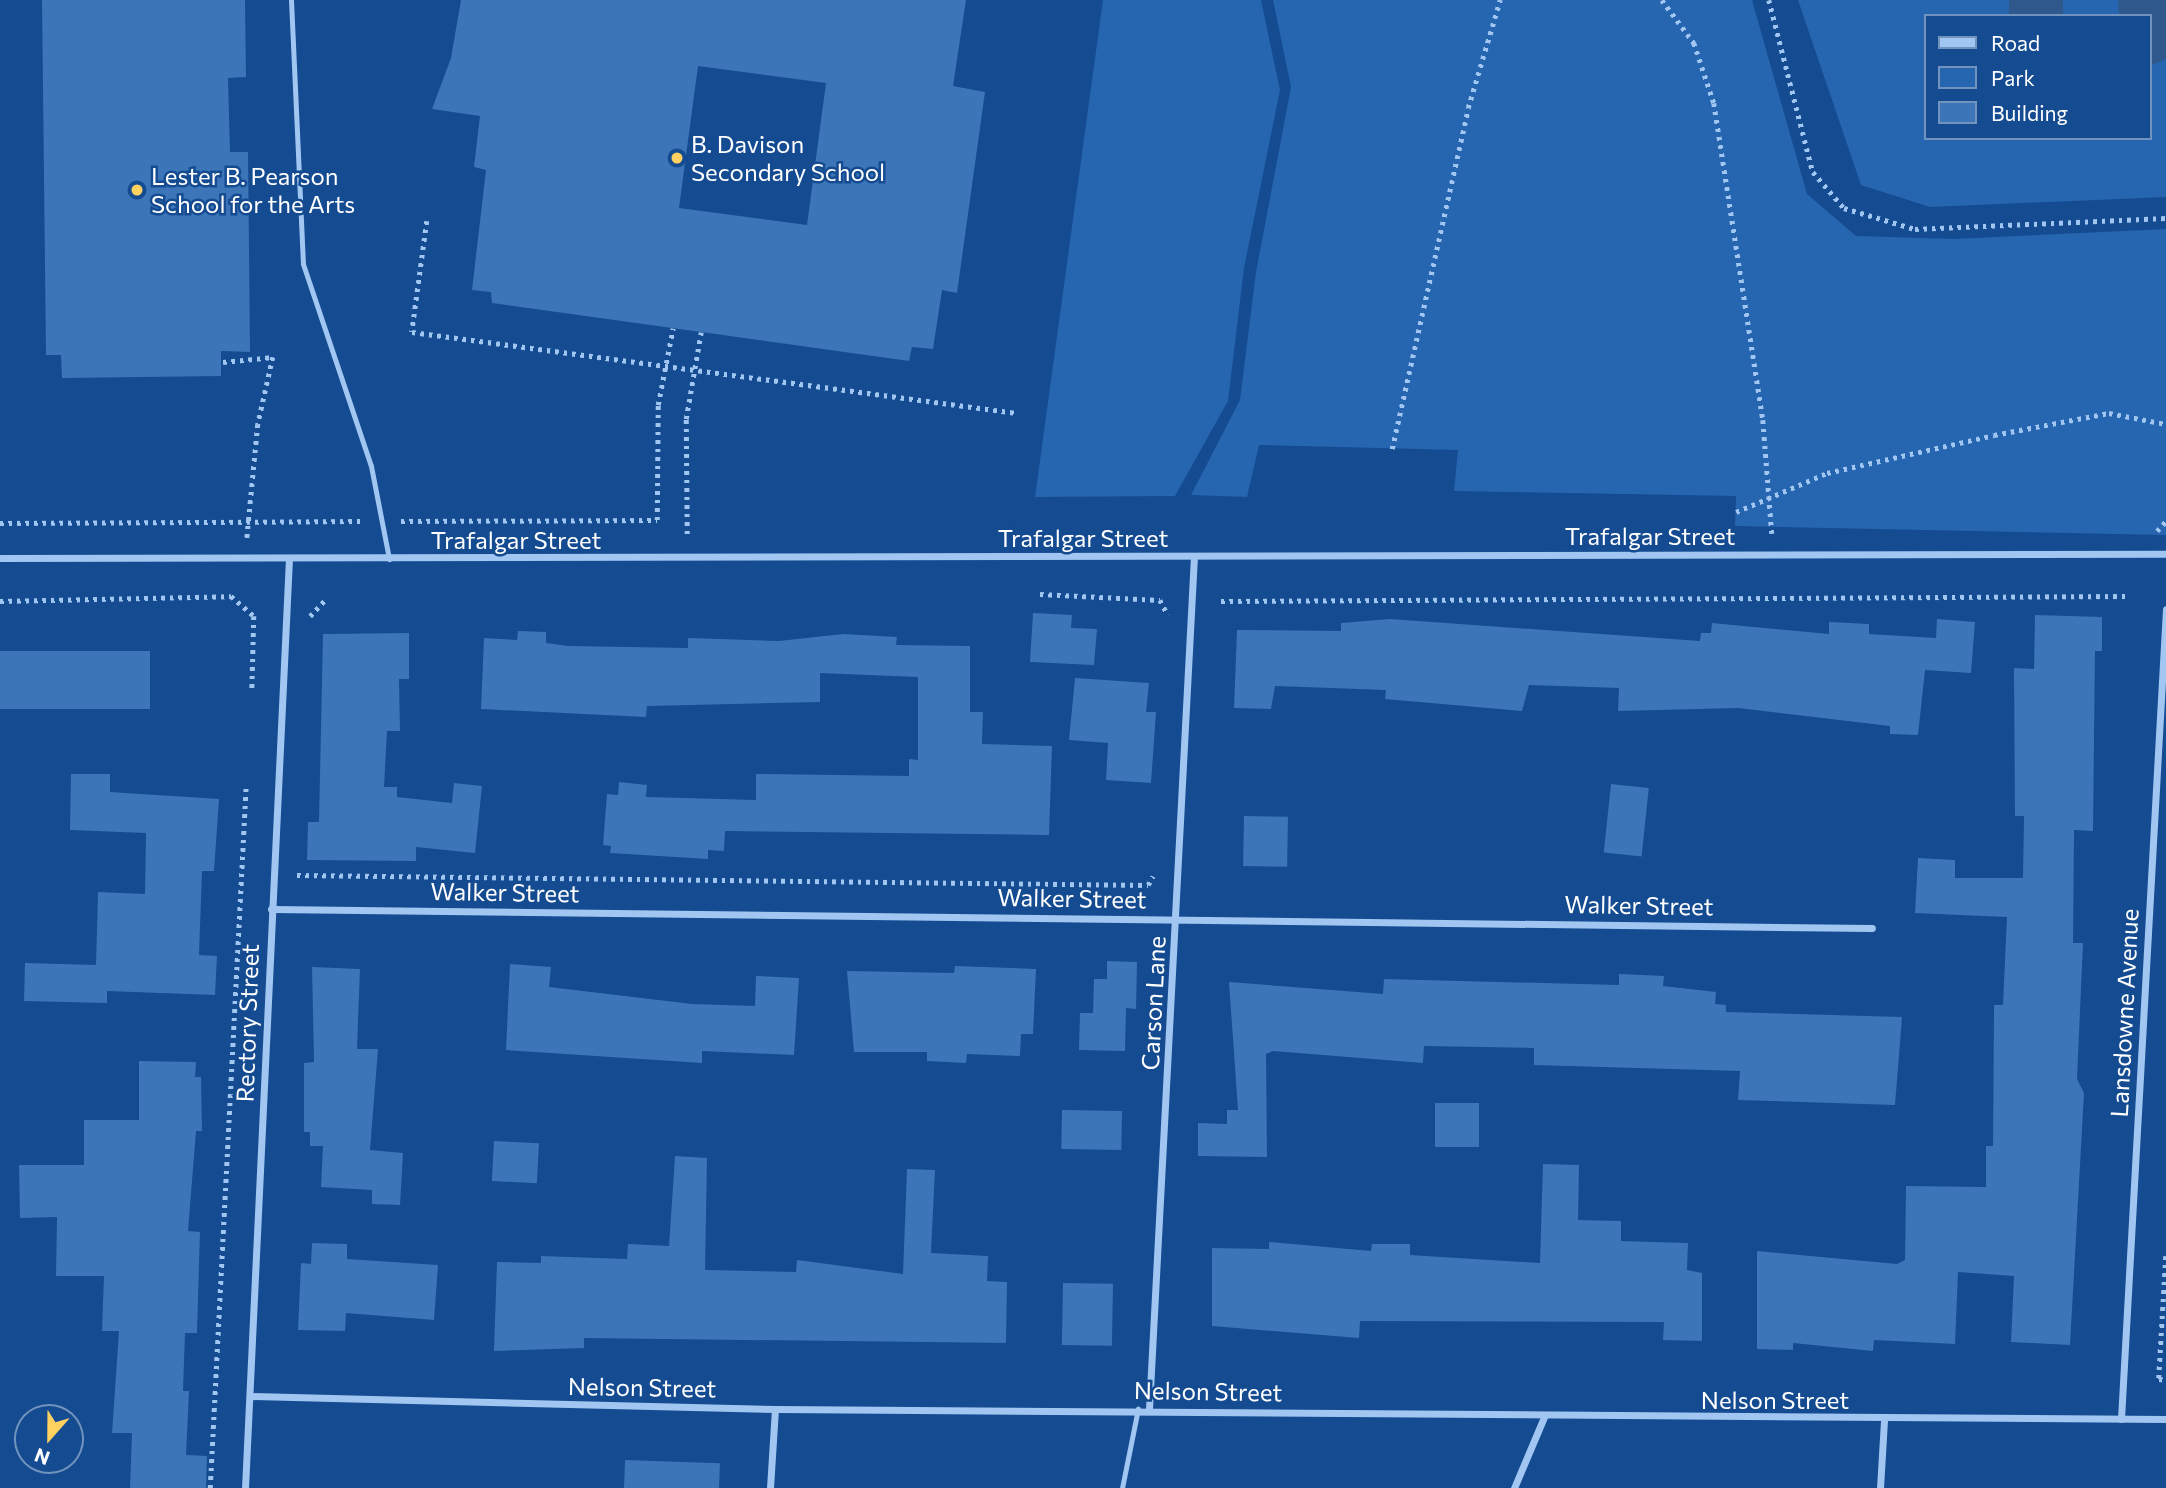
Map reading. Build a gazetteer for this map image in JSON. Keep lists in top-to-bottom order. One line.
{"streets":{"street":["Trafalgar Street","Walker Street","Carson Lane","Lansdowne Avenue","Rectory Street","Nelson Street"]},"crossings":[["Trafalgar Street","Carson Lane"],["Trafalgar Street","Rectory Street"],["Walker Street","Carson Lane"],["Walker Street","Rectory Street"],["Carson Lane","Nelson Street"],["Lansdowne Avenue","Nelson Street"],["Rectory Street","Nelson Street"]],"places":["B. Davison Secondary School","Lester B. Pearson School for the Arts"],"legend":["Road","Park","Building"],"north":"bottom"}
